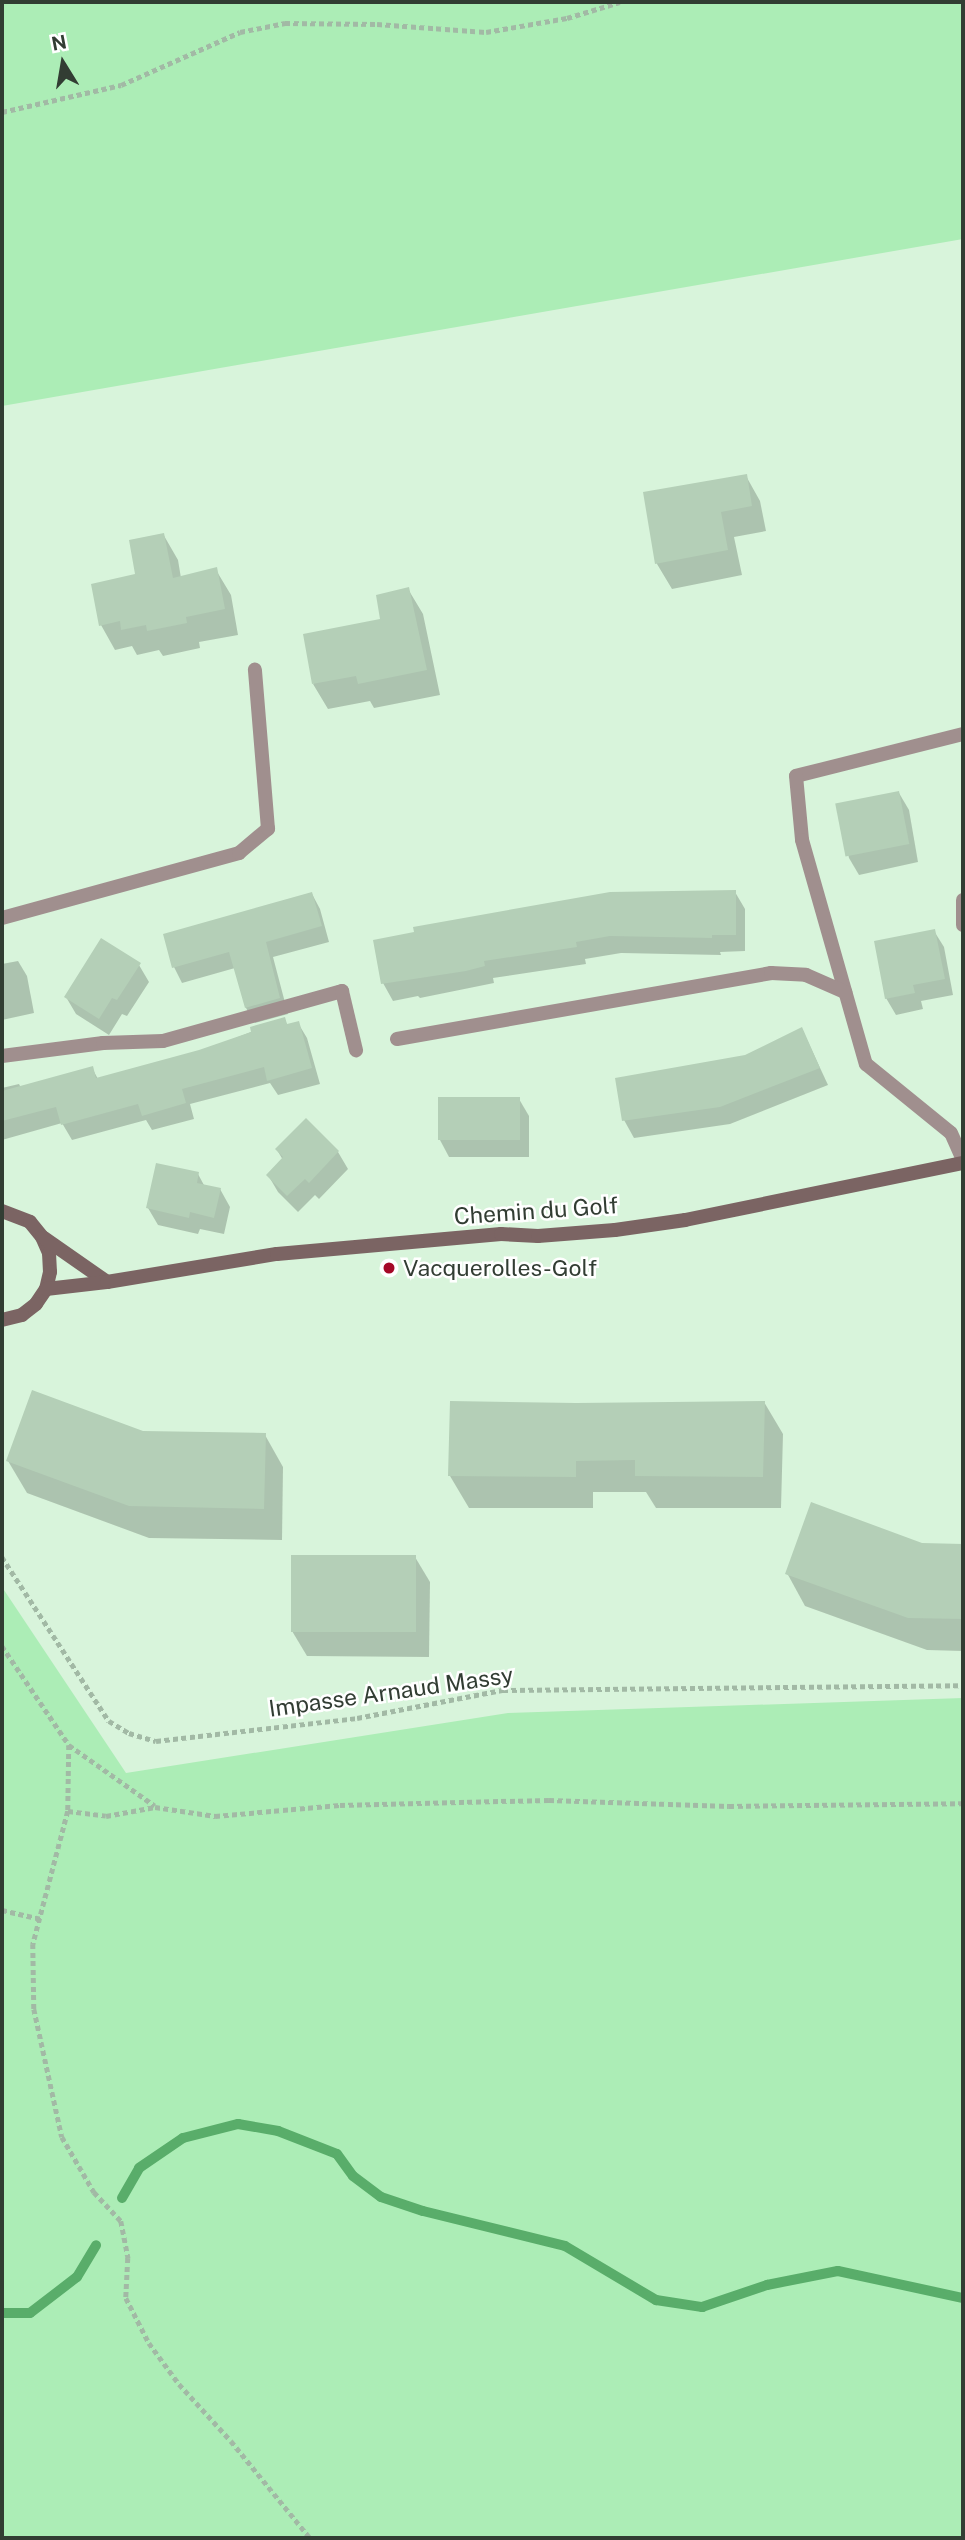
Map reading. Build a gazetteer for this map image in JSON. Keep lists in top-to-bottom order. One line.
{"streets":{"street":["Chemin du Golf"],"path":["Impasse Arnaud Massy"]},"places":["Vacquerolles-Golf"],"north":"top"}
